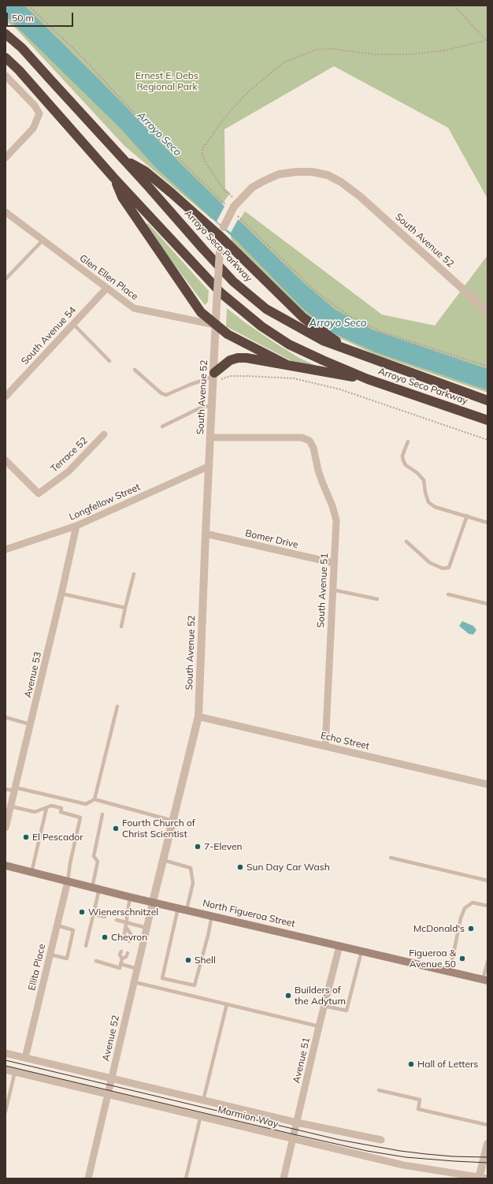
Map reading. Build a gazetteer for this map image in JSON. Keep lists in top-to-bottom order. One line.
{"streets":{"highway":["Arroyo Seco Parkway"],"main road":["North Figueroa Street"],"street":["South Avenue 52","Glen Ellen Place","South Avenue 54","Terrace 52","Longfellow Street","Bomer Drive","South Avenue 51","Avenue 53","Echo Street","Ellita Place","Avenue 52","Avenue 51","Marmion Way"]},"crossings":[["South Avenue 52","Glen Ellen Place"],["South Avenue 52","Longfellow Street"],["South Avenue 52","Bomer Drive"],["South Avenue 52","South Avenue 51"],["South Avenue 52","Echo Street"],["South Avenue 52","North Figueroa Street"],["South Avenue 52","Avenue 52"],["Glen Ellen Place","South Avenue 54"],["Longfellow Street","Avenue 53"],["Bomer Drive","South Avenue 51"],["South Avenue 51","Echo Street"],["North Figueroa Street","Ellita Place"],["North Figueroa Street","Avenue 52"],["North Figueroa Street","Avenue 51"],["Ellita Place","Marmion Way"],["Avenue 52","Marmion Way"],["Avenue 51","Marmion Way"]],"water":["Arroyo Seco"],"parks":["Ernest E. Debs Regional Park"],"places":["Fourth Church of Christ Scientist","El Pescador","7-Eleven","Sun Day Car Wash","Wienerschnitzel","McDonald's","Chevron","Figueroa & Avenue 50","Shell","Builders of the Adytum","Hall of Letters"],"scale_bar":"50 m"}
